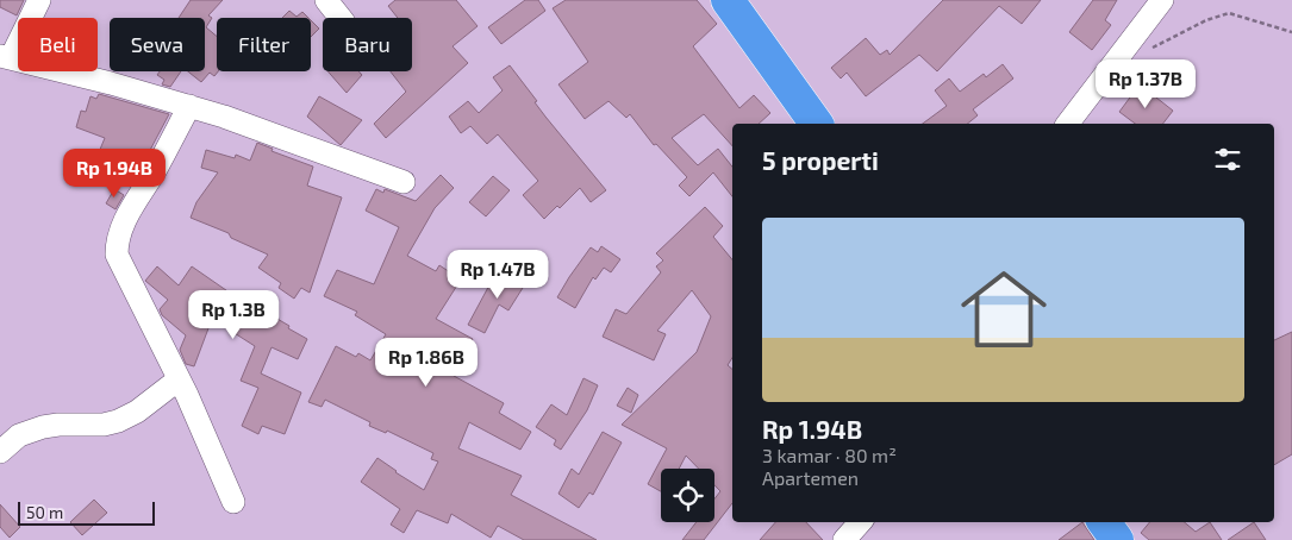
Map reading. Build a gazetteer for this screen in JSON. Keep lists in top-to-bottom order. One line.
{"scale_bar":"50 m","page":{"chip":["Beli","Sewa","Filter","Baru"],"price":["Rp 1.37B","Rp 1.94B","Rp 1.47B","Rp 1.3B","Rp 1.86B"],"heading":"5 properti","list":[{"name":"Rp 1.94B","note":"3 kamar · 80 m² · Apartemen"}],"scale":"50 m"}}
